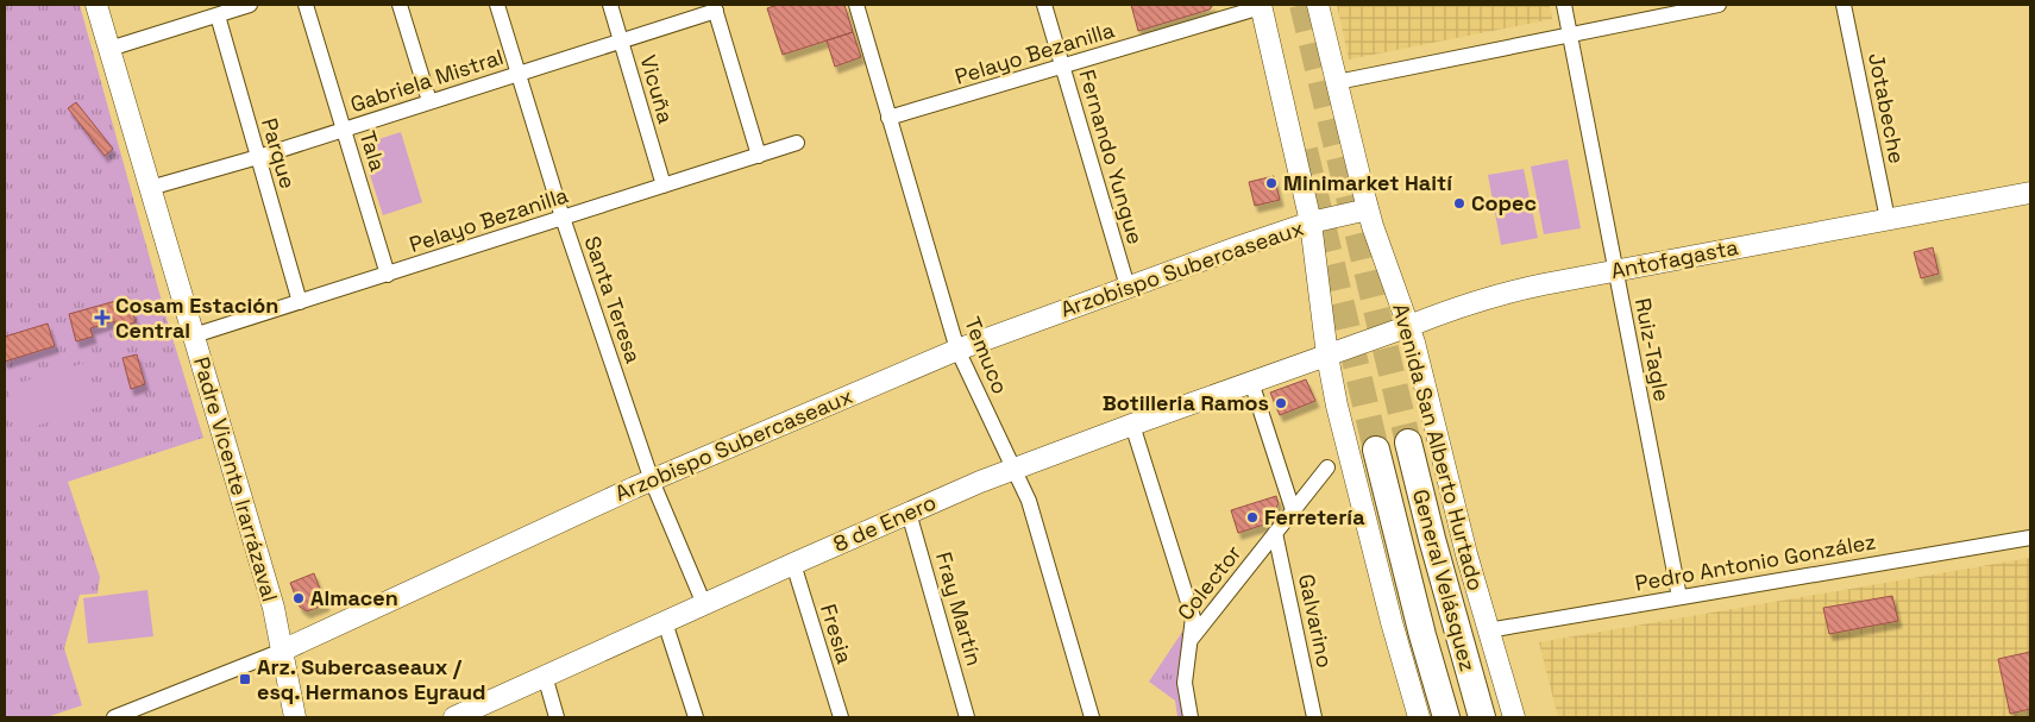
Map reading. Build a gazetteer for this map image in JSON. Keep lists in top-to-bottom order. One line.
{"streets":{"highway":["General Velásquez"],"street":["Pelayo Bezanilla","Gabriela Mistral","Vicuña","Jotabeche","Tala","Parque","Fernando Yungue","Antofagasta","Arzobispo Subercaseaux","Santa Teresa","Ruiz-Tagle","Temuco","Avenida San Alberto Hurtado","Padre Vicente Irarrázaval","8 de Enero","Pedro Antonio González","Colector","Fray Martín","Galvarino","Fresia"]},"crossings":[["Pelayo Bezanilla","Vicuña"],["Pelayo Bezanilla","Tala"],["Pelayo Bezanilla","Parque"],["Pelayo Bezanilla","Fernando Yungue"],["Pelayo Bezanilla","Santa Teresa"],["Pelayo Bezanilla","Temuco"],["Pelayo Bezanilla","Padre Vicente Irarrázaval"],["Gabriela Mistral","Vicuña"],["Gabriela Mistral","Tala"],["Gabriela Mistral","Parque"],["Gabriela Mistral","Santa Teresa"],["Gabriela Mistral","Padre Vicente Irarrázaval"],["Jotabeche","Antofagasta"],["Fernando Yungue","Arzobispo Subercaseaux"],["Antofagasta","Ruiz-Tagle"],["Antofagasta","Avenida San Alberto Hurtado"],["Antofagasta","8 de Enero"],["Arzobispo Subercaseaux","Santa Teresa"],["Arzobispo Subercaseaux","Temuco"],["Arzobispo Subercaseaux","Avenida San Alberto Hurtado"],["Arzobispo Subercaseaux","Padre Vicente Irarrázaval"],["Santa Teresa","8 de Enero"],["Ruiz-Tagle","Pedro Antonio González"],["Temuco","8 de Enero"],["Avenida San Alberto Hurtado","Pedro Antonio González"],["8 de Enero","Fray Martín"],["8 de Enero","Fresia"],["Colector","Galvarino"]],"places":{"other":["Minimarket Haití","Copec","Botilleria Ramos","Ferretería","Almacen"],"health":["Cosam Estación Central"],"transit":["Arz. Subercaseaux / esq. Hermanos Eyraud"]}}
